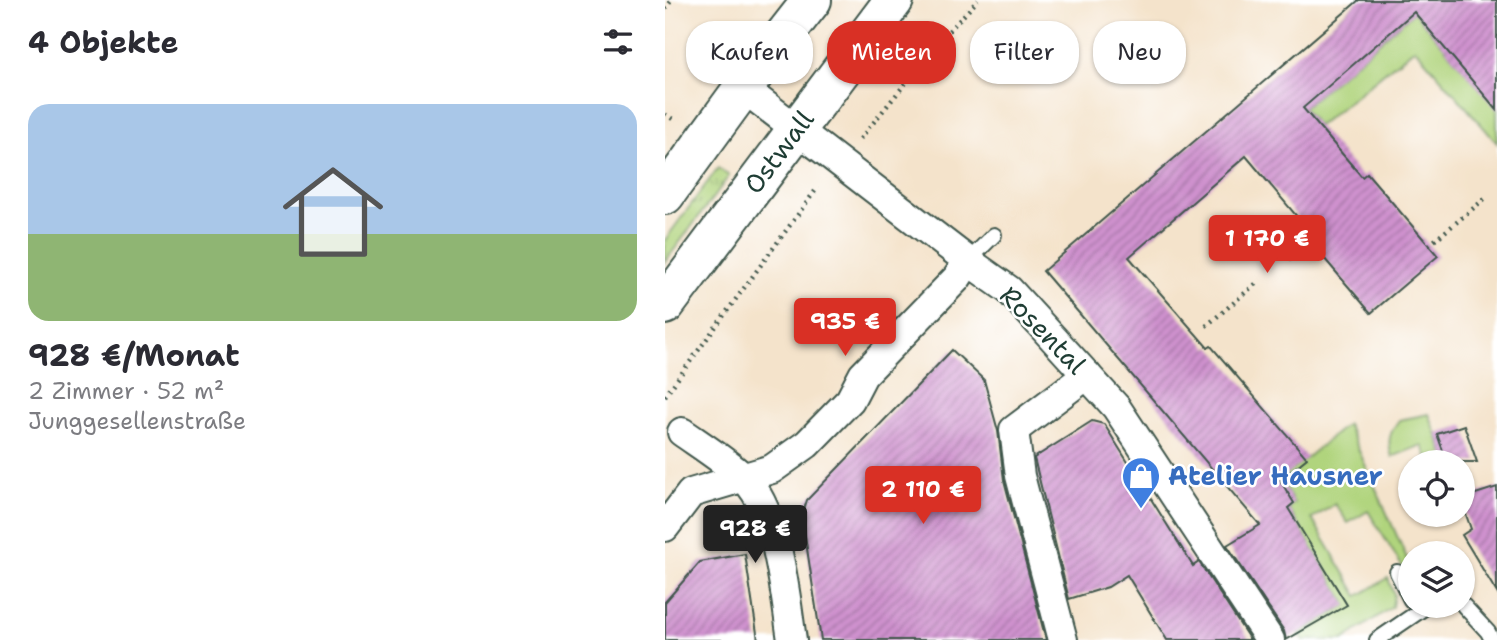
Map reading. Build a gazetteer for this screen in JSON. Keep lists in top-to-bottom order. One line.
{"streets":{"main road":["Ostwall"],"street":["Rosental"]},"crossings":[["Ostwall","Rosental"]],"places":{"shop":["Atelier Hausner"]},"page":{"heading":"4 Objekte","chip":["Kaufen","Mieten","Filter","Neu"],"list":[{"name":"928 €/Monat","note":"2 Zimmer · 52 m² · Junggesellenstraße"}],"price":["1 170 €","935 €","2 110 €","928 €"]}}
